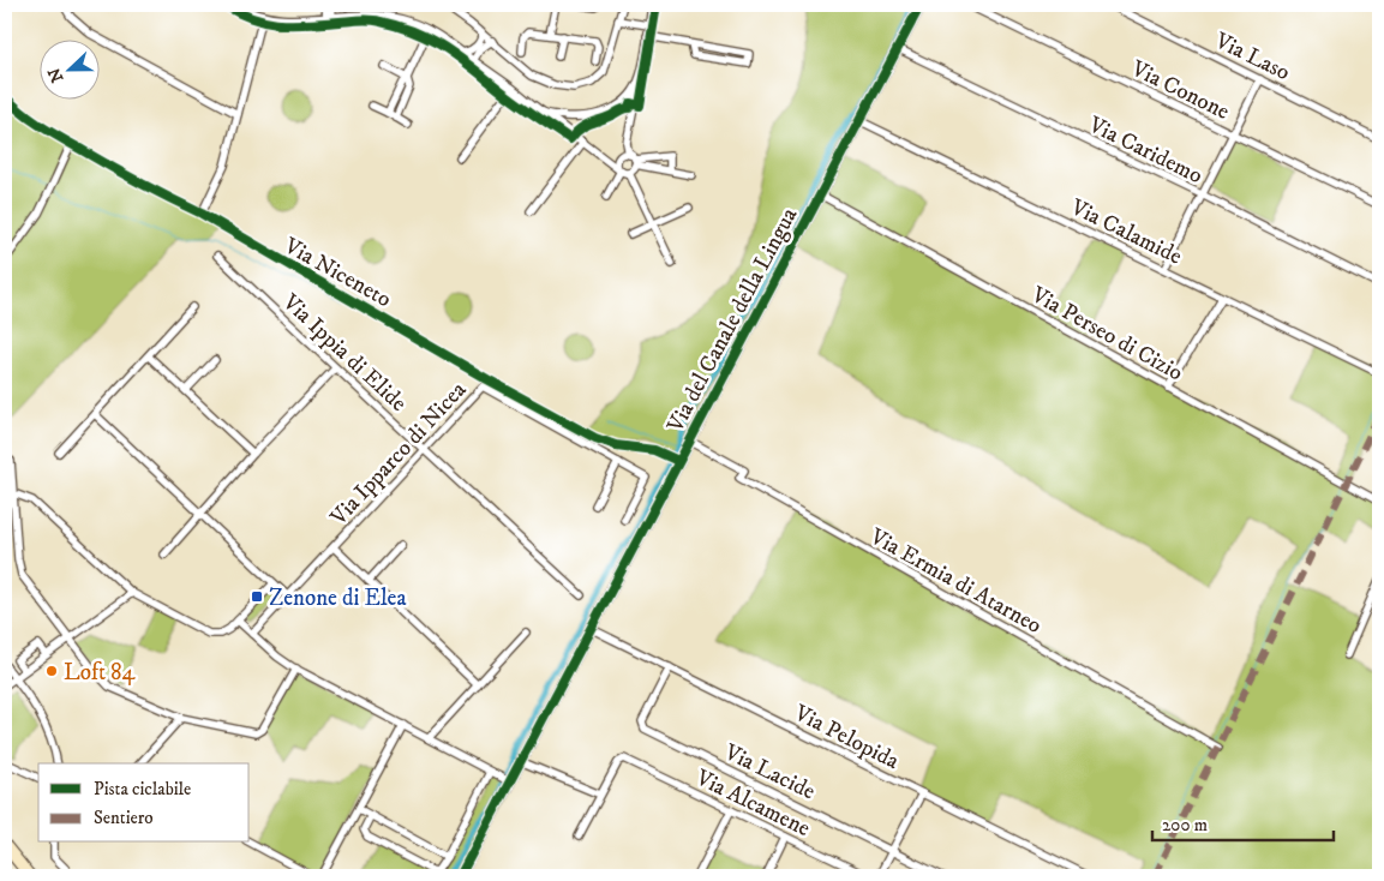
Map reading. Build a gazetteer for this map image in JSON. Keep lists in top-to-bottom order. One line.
{"streets":{"street":["Via Laso","Via Conone","Via Caridemo","Via Calamide","Via Niceneto","Via del Canale della Lingua","Via Perseo di Cizio","Via Ippia di Elide","Via Ipparco di Nicea","Via Ermia di Atarneo","Via Pelopida","Via Lacide","Via Alcamene"]},"crossings":[["Via Caridemo","Via del Canale della Lingua"],["Via Calamide","Via del Canale della Lingua"],["Via Niceneto","Via del Canale della Lingua"],["Via del Canale della Lingua","Via Perseo di Cizio"],["Via del Canale della Lingua","Via Ermia di Atarneo"],["Via del Canale della Lingua","Via Pelopida"],["Via Ippia di Elide","Via Ipparco di Nicea"],["Via Pelopida","Via Lacide"]],"places":{"transit":["Zenone di Elea"],"other":["Loft 84"]},"legend":["Pista ciclabile","Sentiero"],"scale_bar":"200 m","north":"left"}
